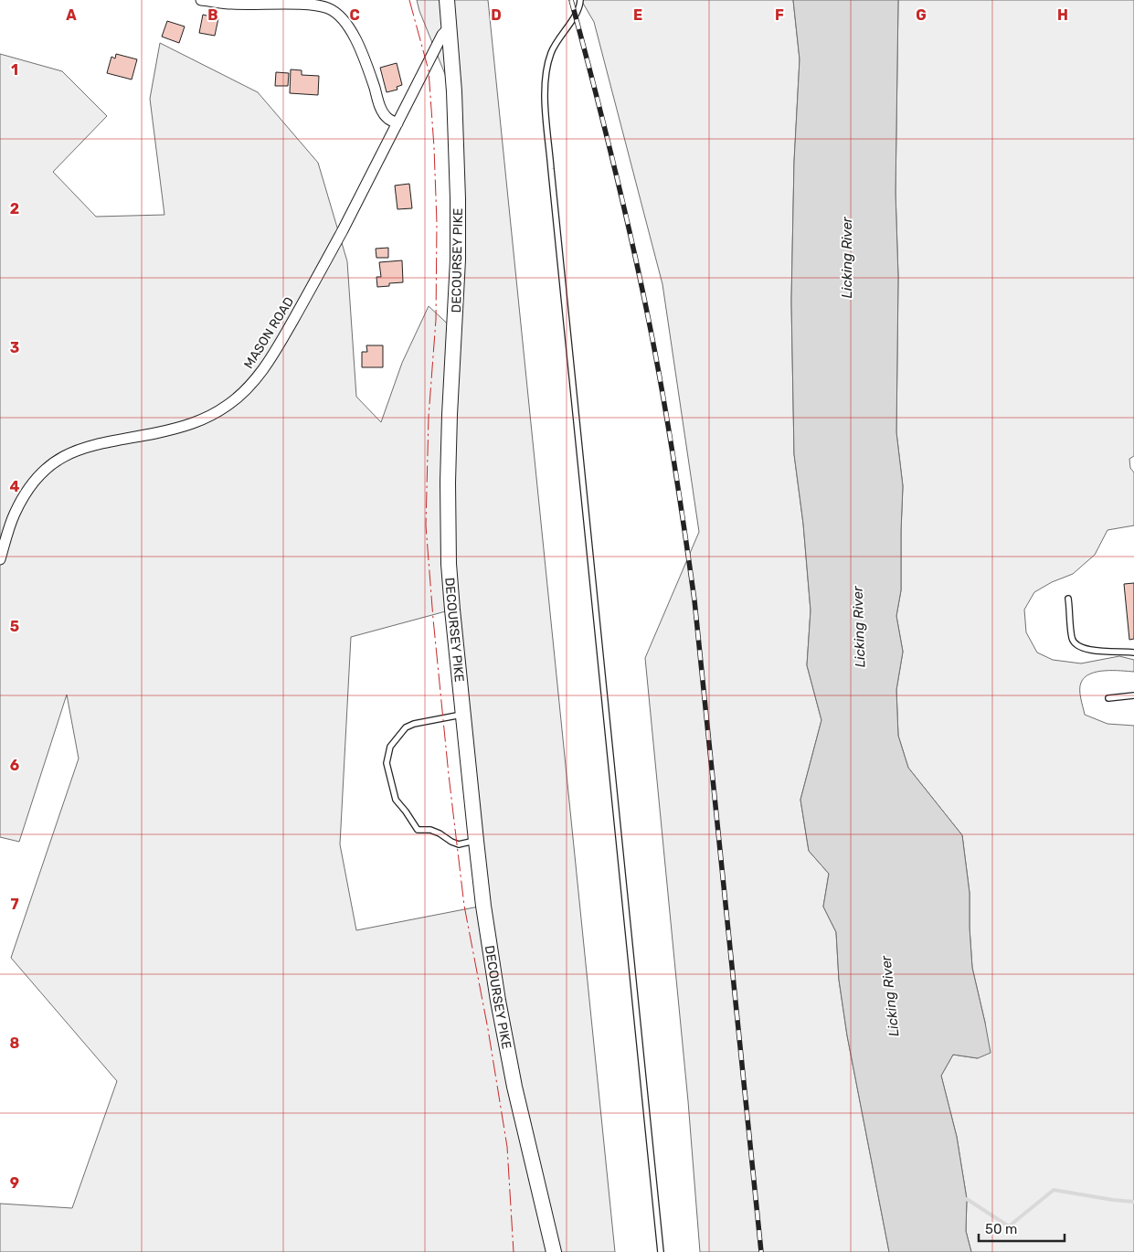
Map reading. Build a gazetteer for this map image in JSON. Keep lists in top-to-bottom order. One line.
{"streets":{"main road":["DECOURSEY PIKE"],"street":["MASON ROAD"]},"crossings":[["DECOURSEY PIKE","MASON ROAD"]],"water":["Licking River"],"scale_bar":"50 m","grid":{"columns":["A","B","C","D","E","F","G","H"],"rows":["1","2","3","4","5","6","7","8","9"]}}
